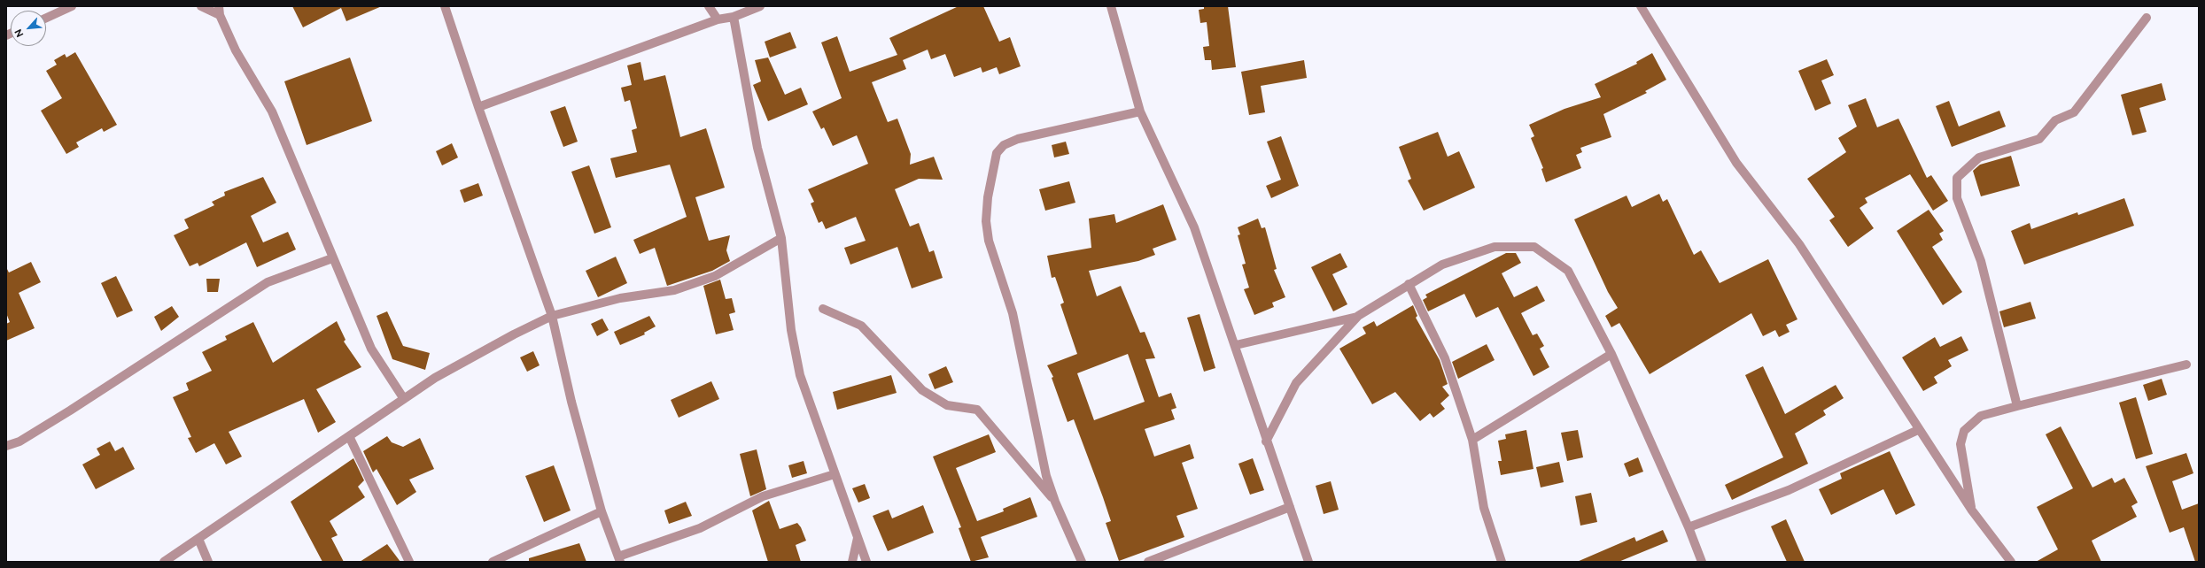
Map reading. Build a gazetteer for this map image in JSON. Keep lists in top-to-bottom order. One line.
{"north":"bottom left"}
